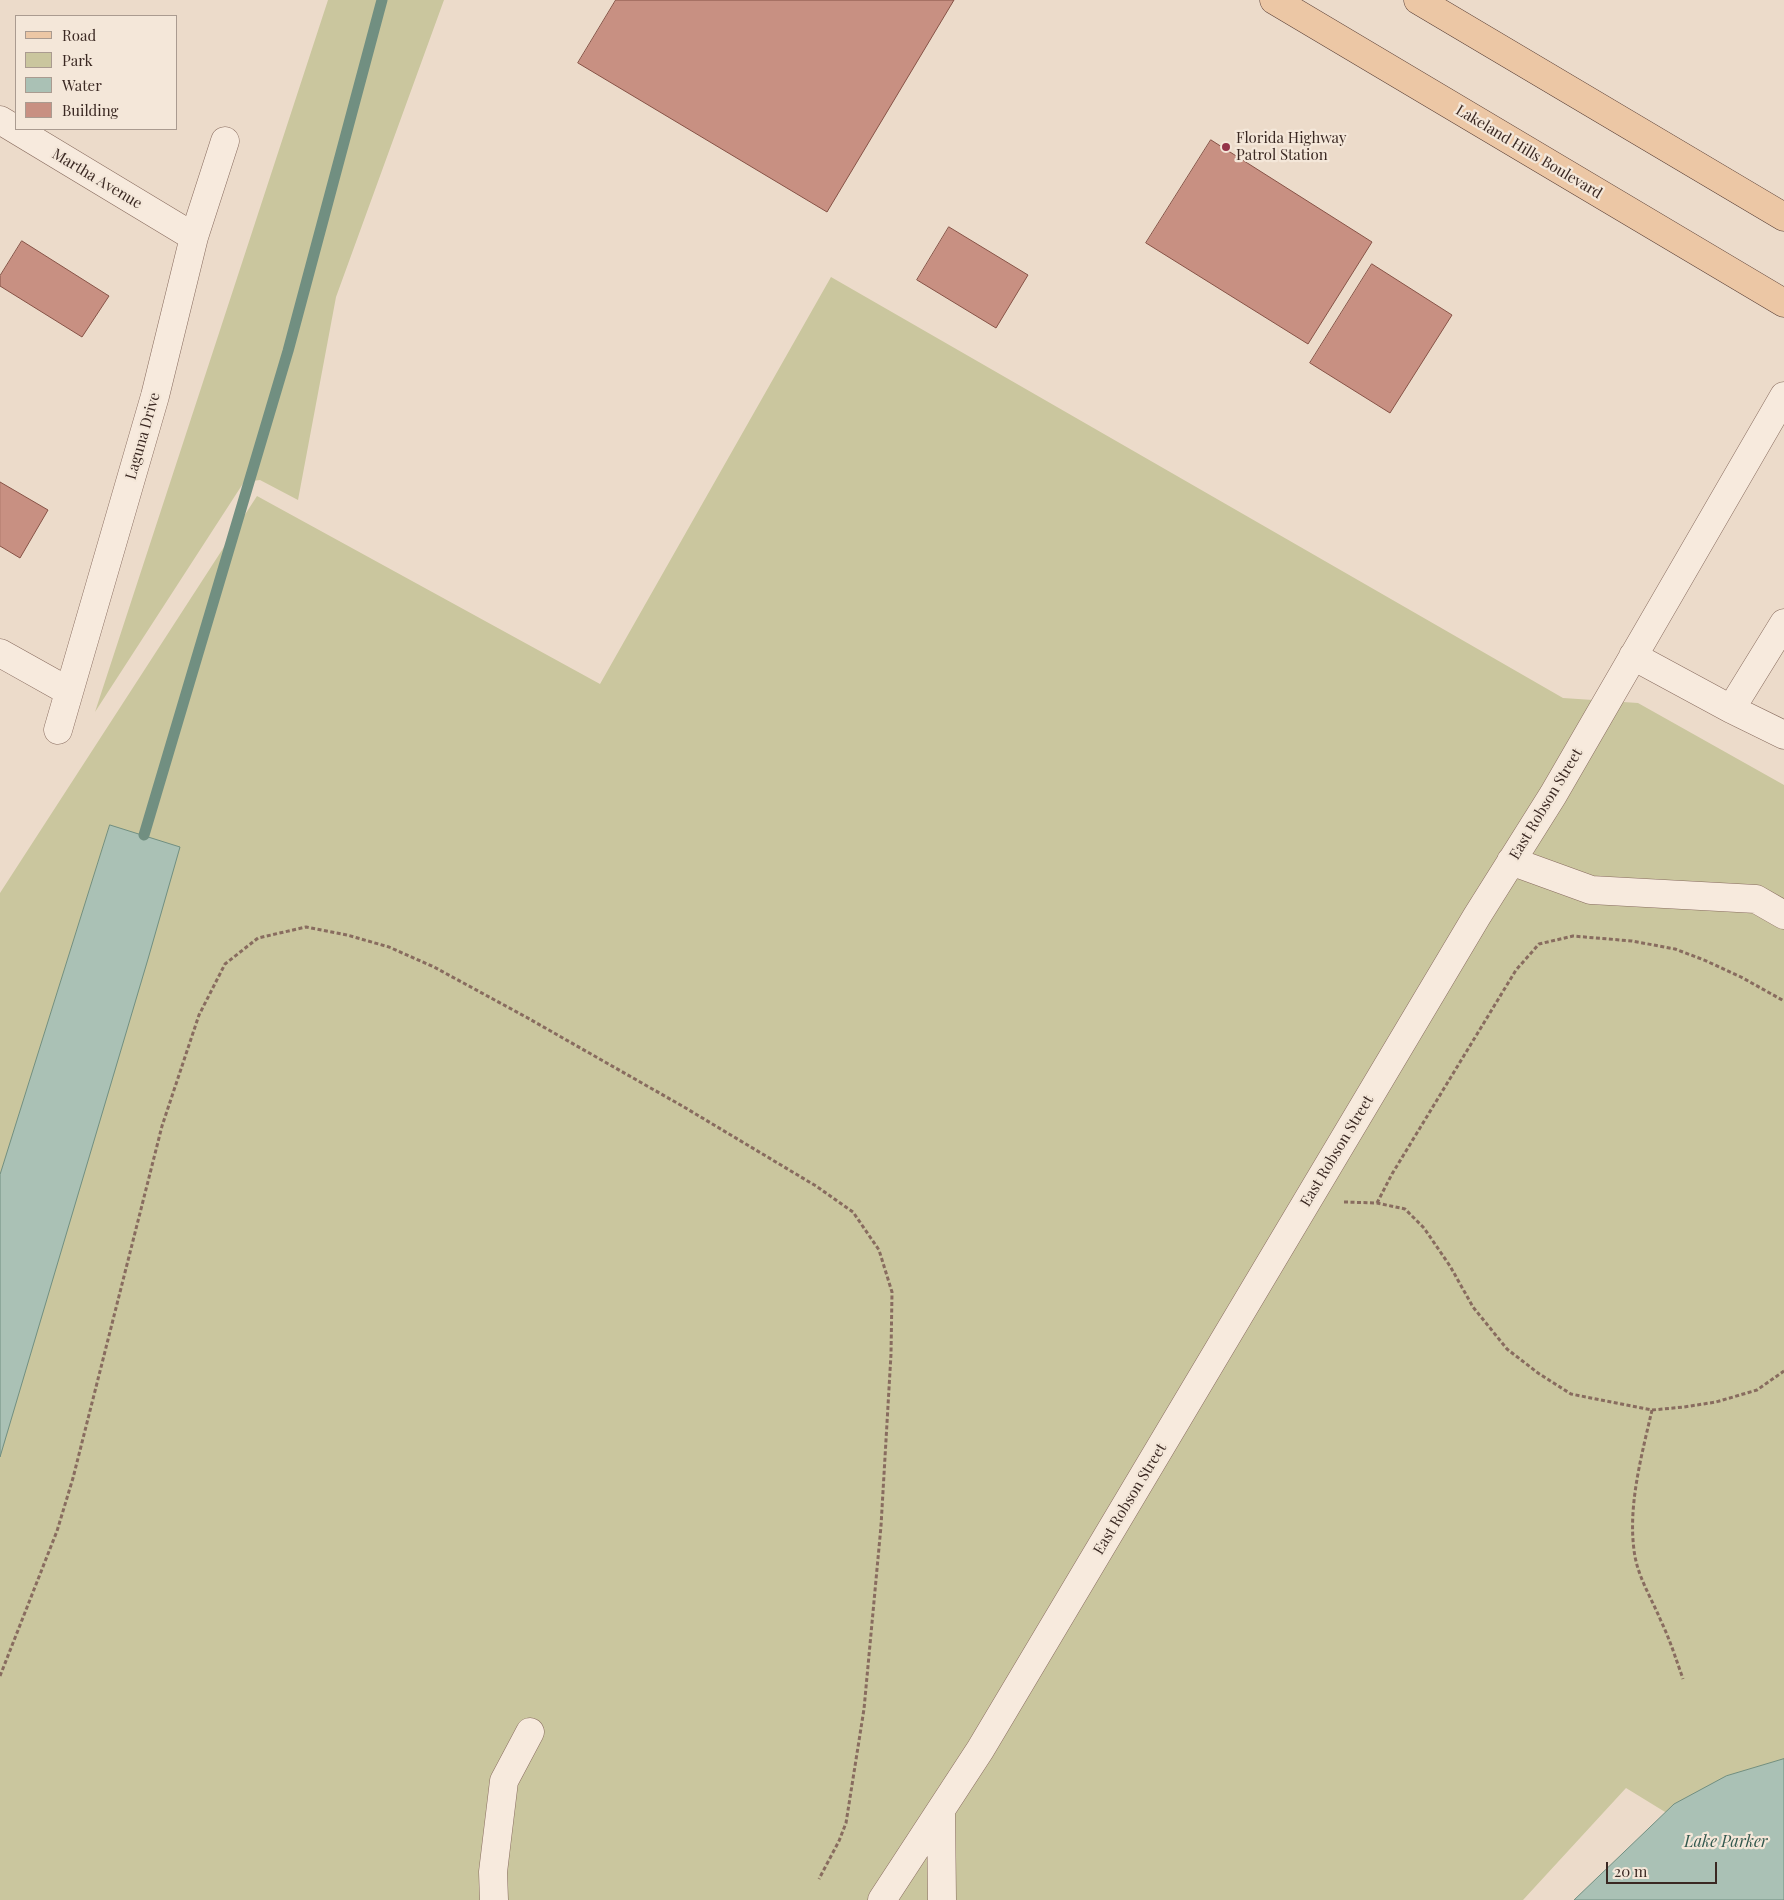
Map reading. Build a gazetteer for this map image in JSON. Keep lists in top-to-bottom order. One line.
{"streets":{"main road":["Lakeland Hills Boulevard"],"street":["Martha Avenue","Laguna Drive","East Robson Street"]},"crossings":[["Martha Avenue","Laguna Drive"]],"water":["Lake Parker"],"places":["Florida Highway Patrol Station"],"legend":["Road","Park","Water","Building"],"scale_bar":"20 m"}
